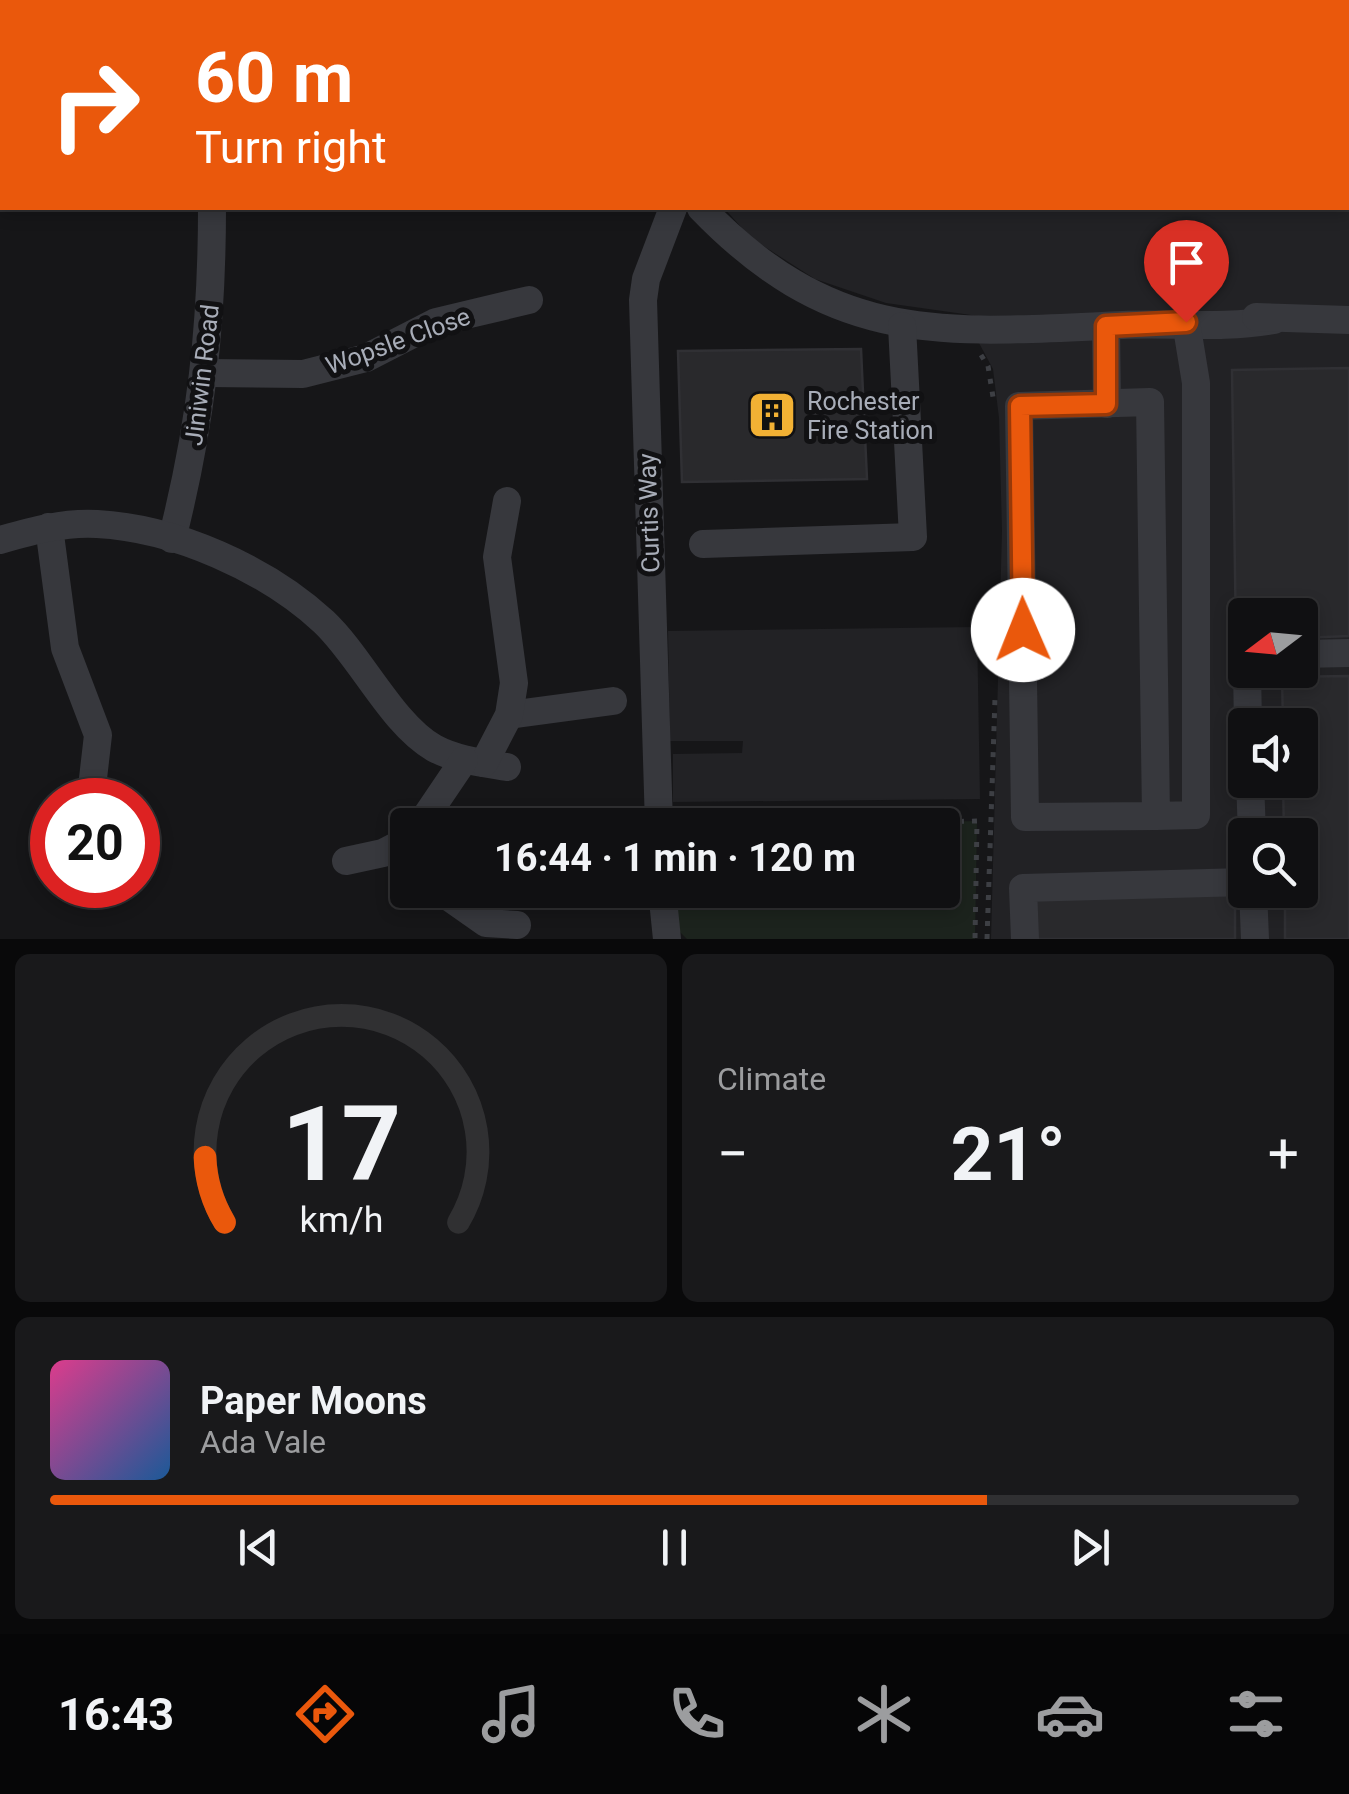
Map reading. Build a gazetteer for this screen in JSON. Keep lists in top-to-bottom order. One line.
{"streets":{"street":["Wopsle Close","Jiniwin Road","Curtis Way"]},"crossings":[["Wopsle Close","Jiniwin Road"]],"places":{"building":["Rochester Fire Station"]},"north":"left","page":{"turn":["60 m","Turn right"],"limit":"20","trip":"16:44 · 1 min · 120 m","tile":"Climate","heat":["−","21°","+"],"song":["Paper Moons","Ada Vale"],"tabs":"16:43","gauge":["17","km/h"]}}
